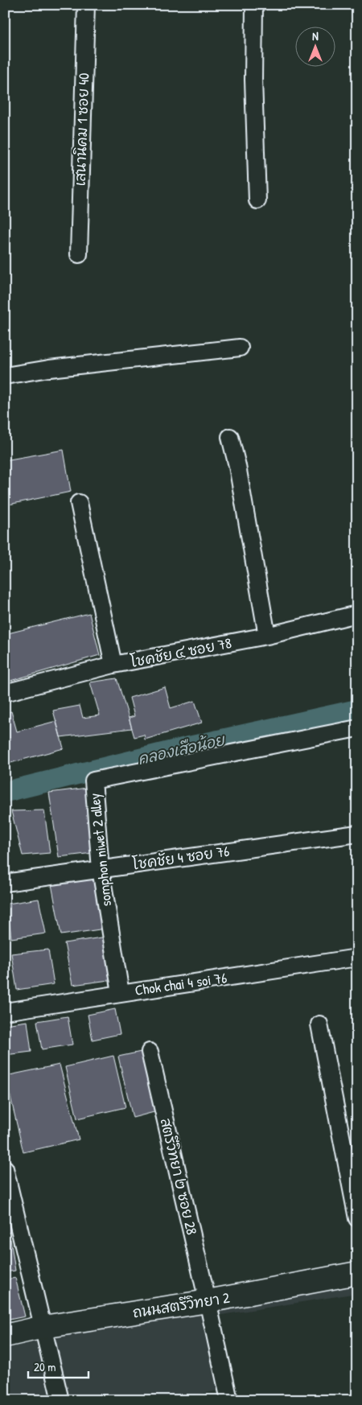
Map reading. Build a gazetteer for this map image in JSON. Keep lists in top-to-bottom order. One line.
{"streets":{"street":["เสนานิคม 1 ซอย 40","โชคชัย ๔ ซอย 78","somphon niwet 2 alley","โชคชัย 4 ซอย 76","Chok chai 4 soi 76","สตรีวิทยา ๒ ซอย 28","ถนนสตรีวิทยา 2"]},"crossings":[["somphon niwet 2 alley","โชคชัย 4 ซอย 76"],["somphon niwet 2 alley","Chok chai 4 soi 76"],["สตรีวิทยา ๒ ซอย 28","ถนนสตรีวิทยา 2"]],"water":["คลองเสือน้อย"],"scale_bar":"20 m","north":"top"}
